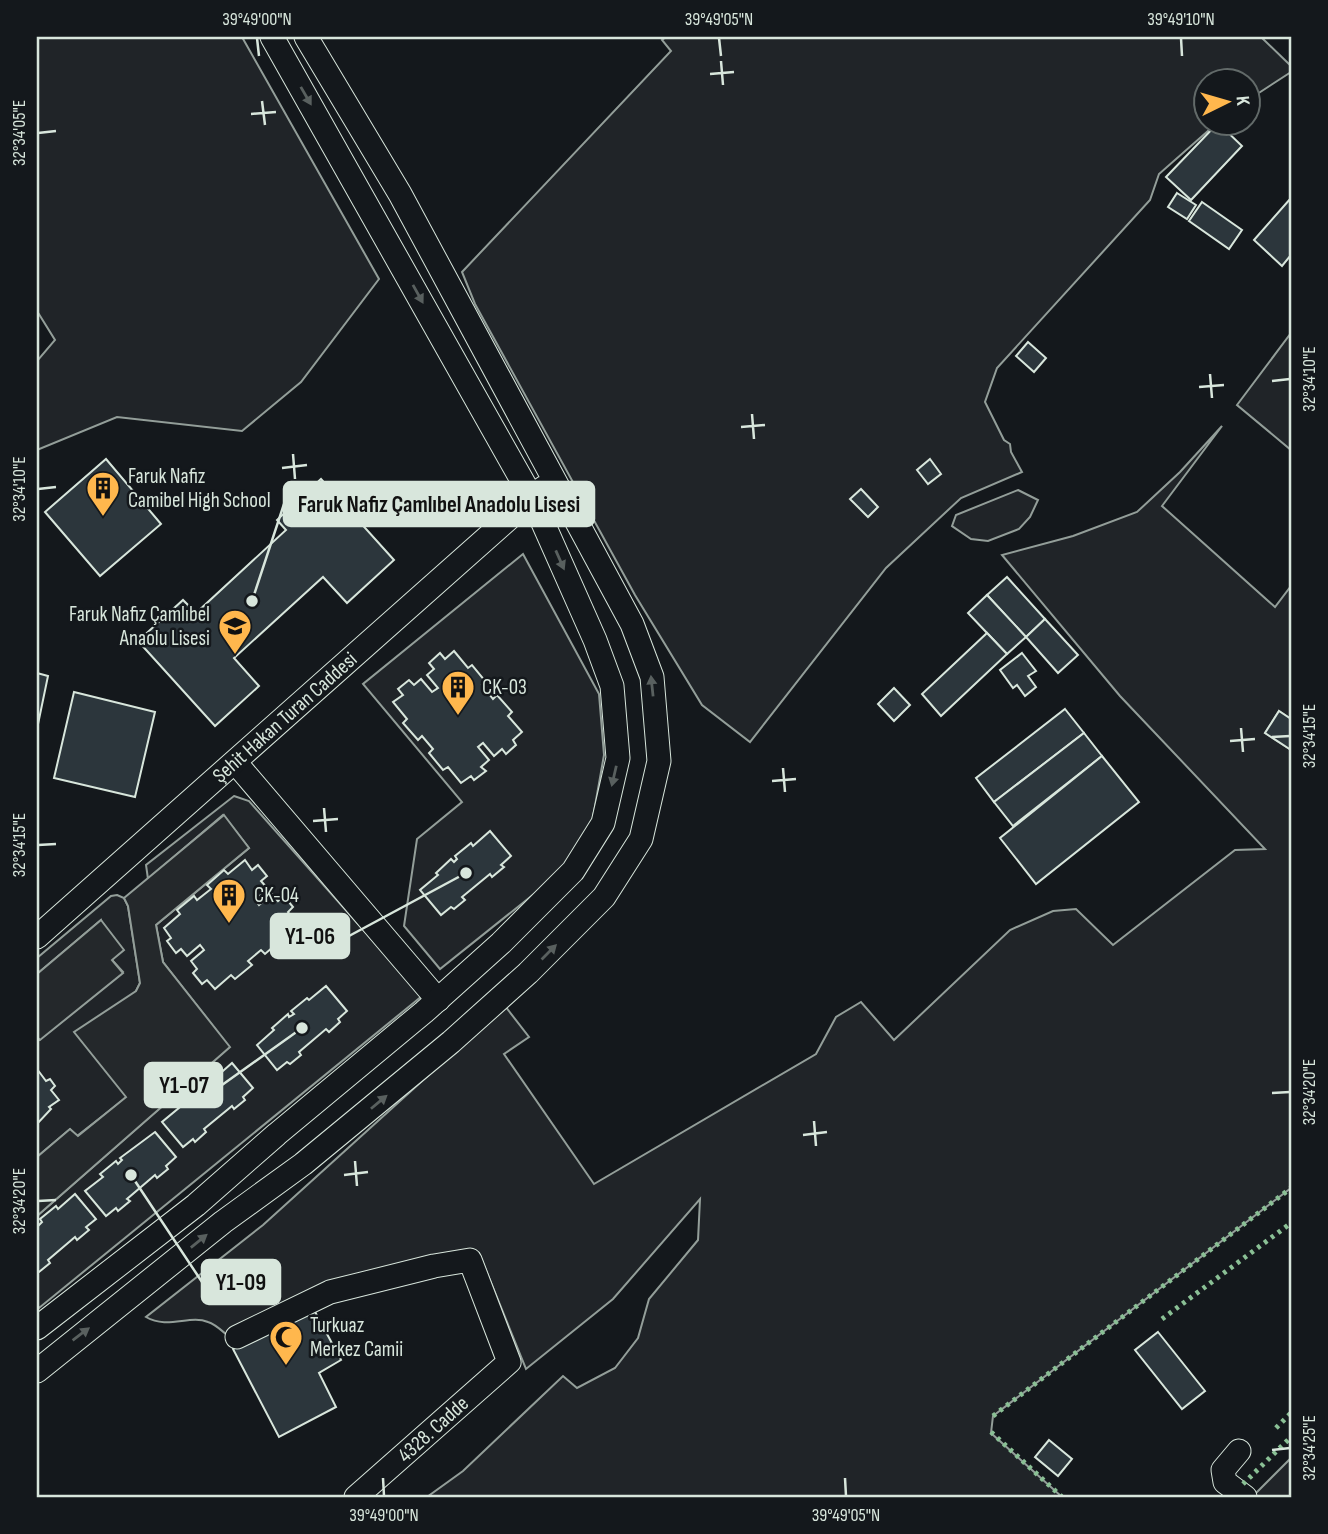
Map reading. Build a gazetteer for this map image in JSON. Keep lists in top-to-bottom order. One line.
{"streets":{"street":["Şehit Hakan Turan Caddesi","4328. Cadde"]},"places":{"building":["Faruk Nafiz Camibel High School","CK-03","CK-04"],"other":["Faruk Nafiz Çamlıbel Anadolu Lisesi","Y1-06","Y1-07","Y1-09"],"school or university":["Faruk Nafiz Çamlıbel Anaolu Lisesi"],"mosque":["Turkuaz Merkez Camii"]},"north":"right","coordinates":["39°49'00\"N","39°49'05\"N","39°49'10\"N","32°34'05\"E","32°34'10\"E","32°34'15\"E","32°34'20\"E","32°34'25\"E"]}
